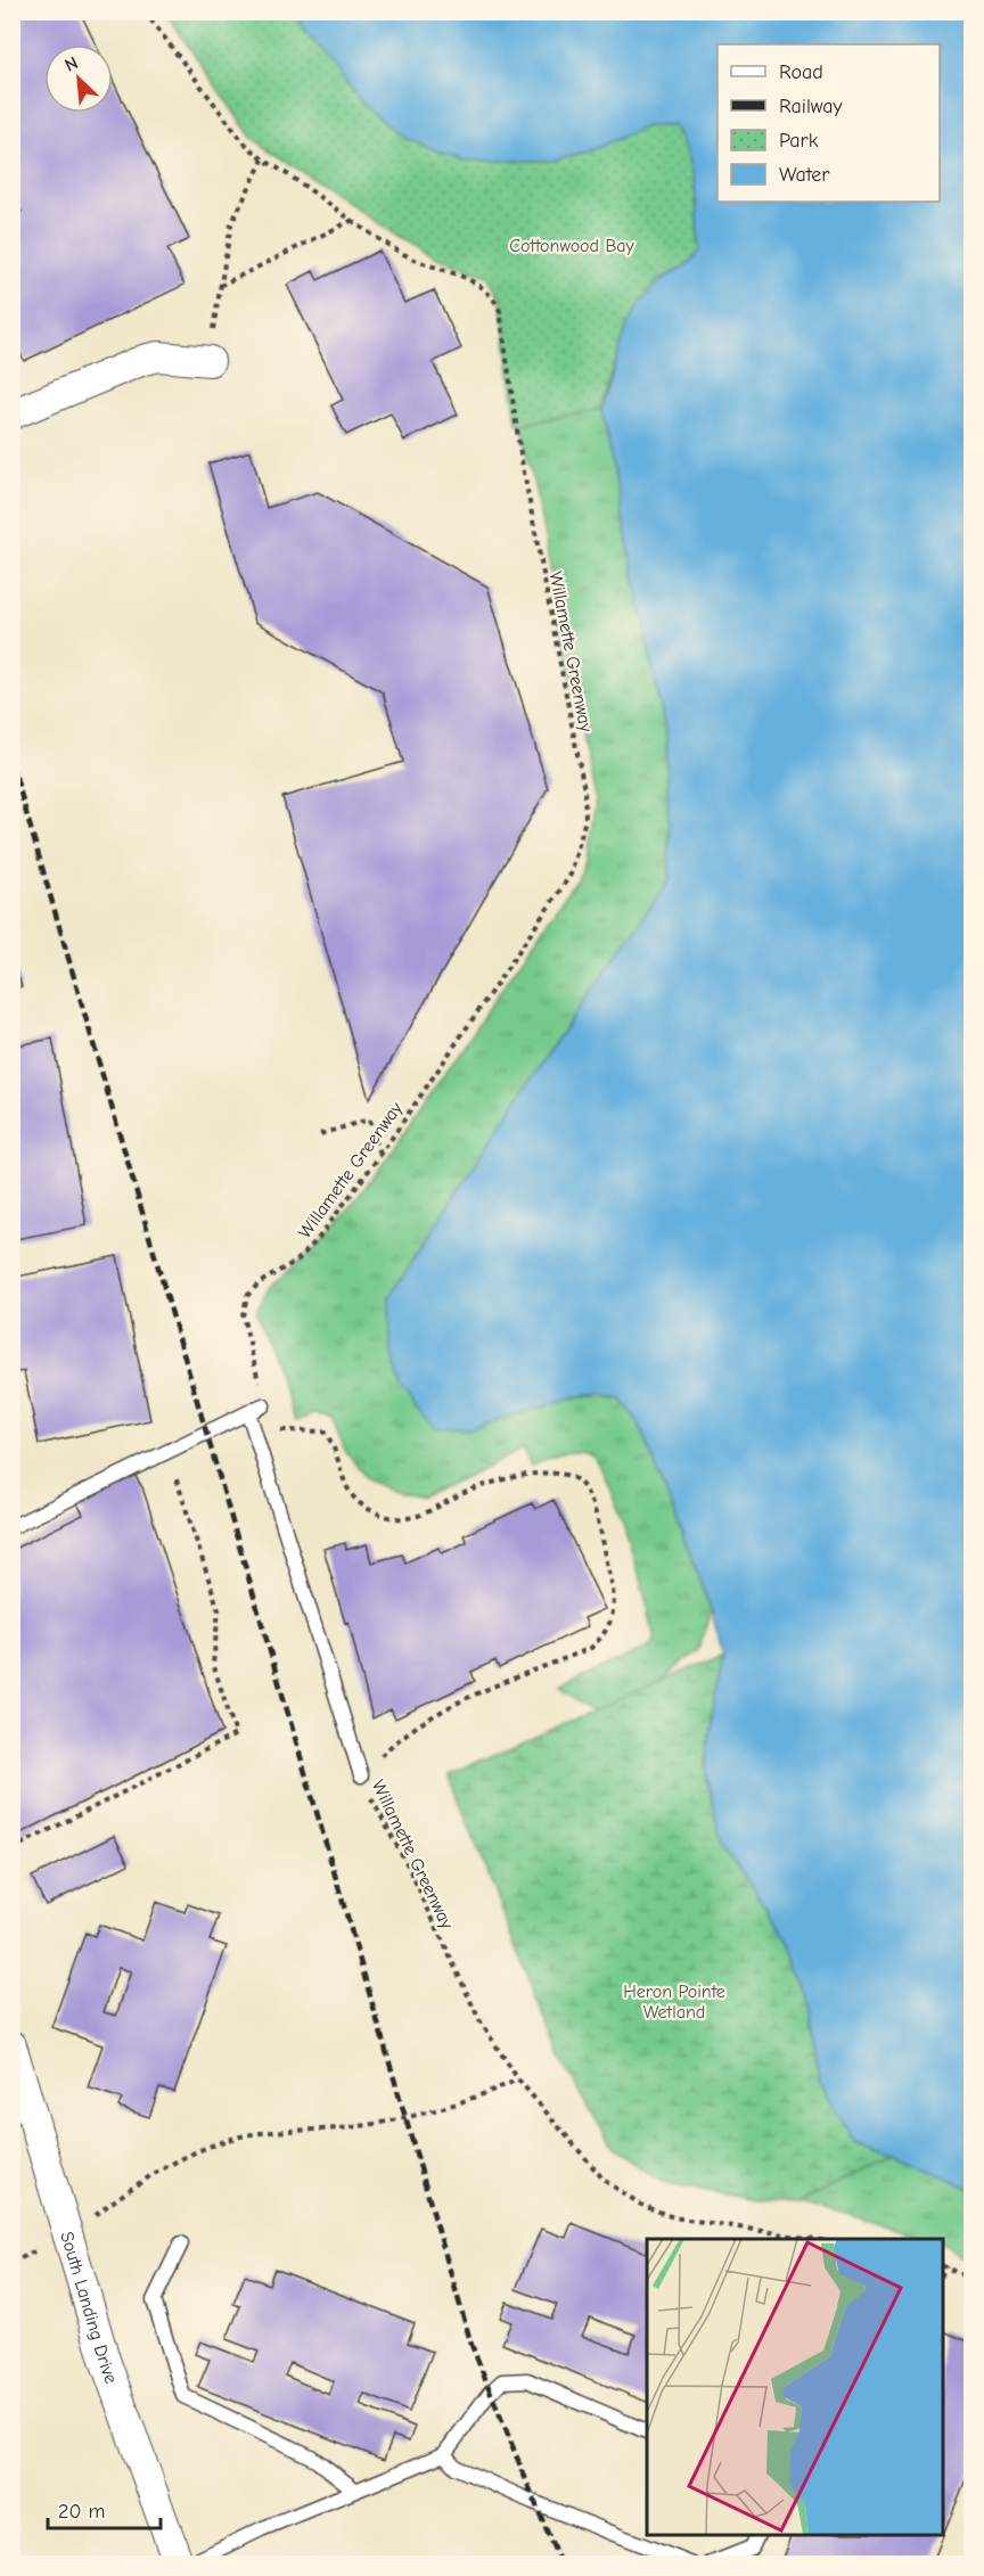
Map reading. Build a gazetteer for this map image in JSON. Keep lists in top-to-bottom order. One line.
{"streets":{"street":["South Landing Drive"],"path":["Willamette Greenway"]},"parks":["Cottonwood Bay","Heron Pointe Wetland"],"legend":["Road","Railway","Park","Water"],"scale_bar":"20 m","north":"top left"}
